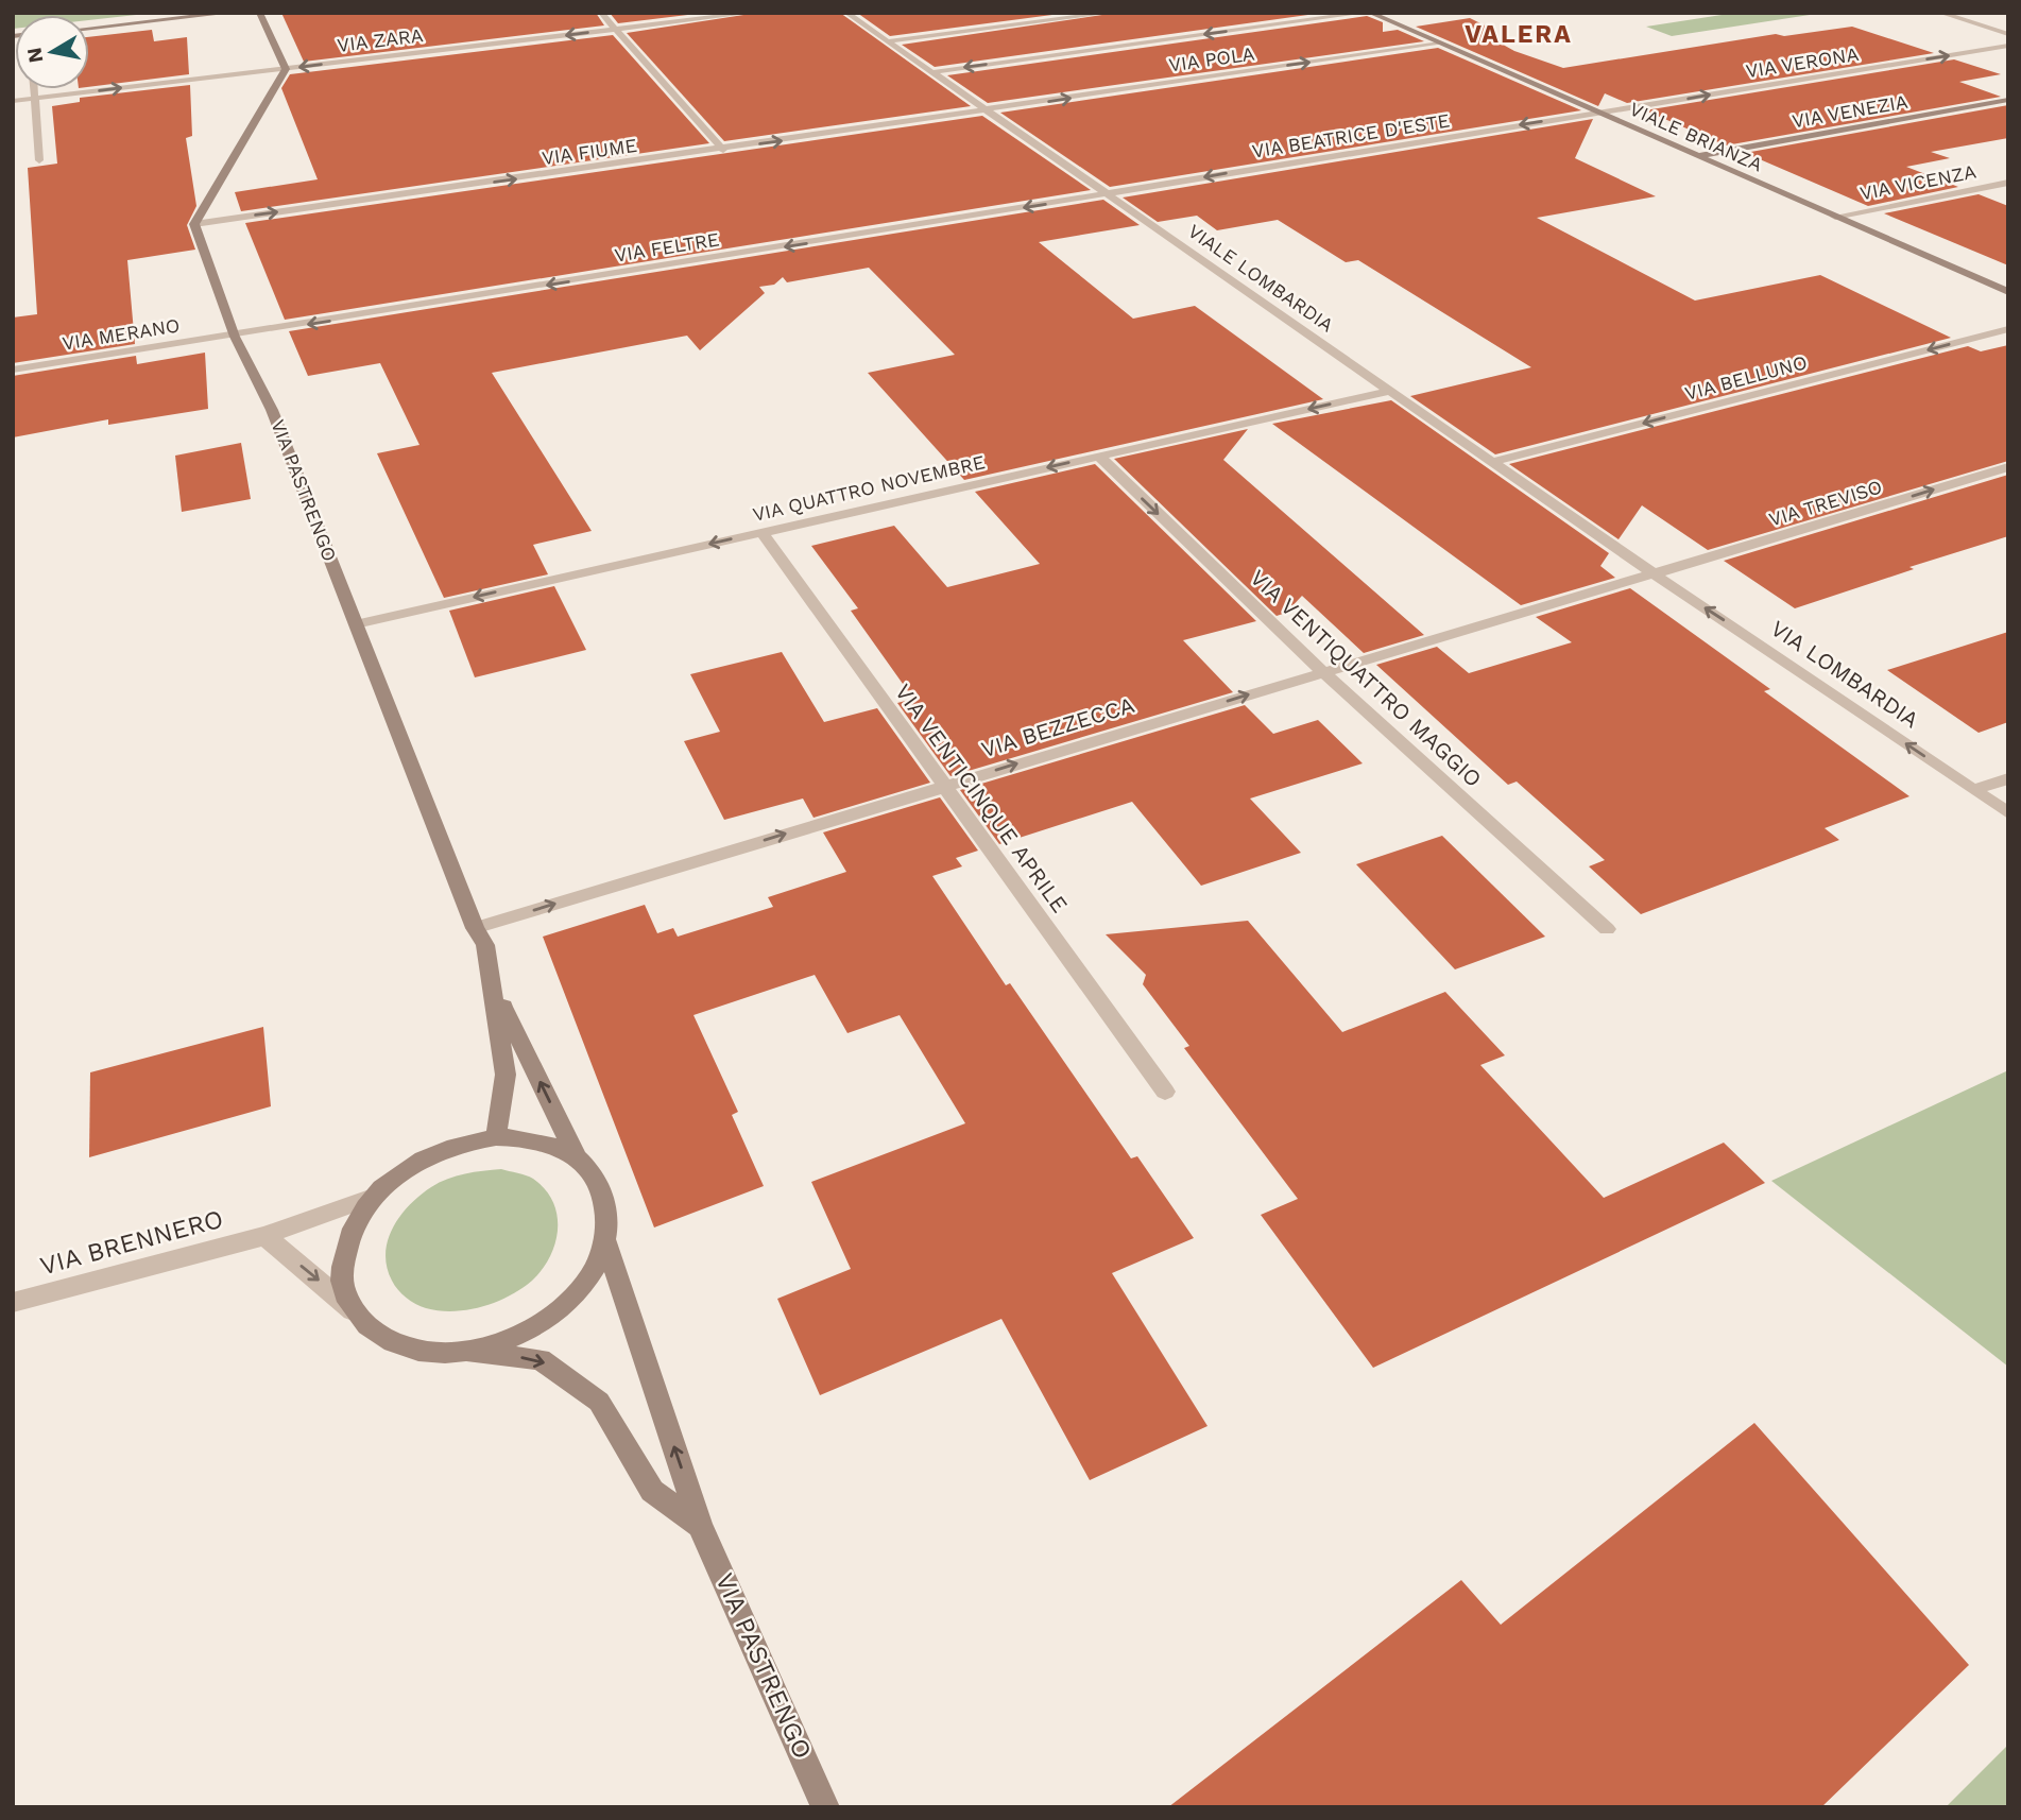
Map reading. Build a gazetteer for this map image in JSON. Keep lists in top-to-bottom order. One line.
{"streets":{"street":["VIA ZARA","VIA POLA","VIA VERONA","VIA VENEZIA","VIA BEATRICE D'ESTE","VIALE BRIANZA","VIA FIUME","VIA VICENZA","VIA FELTRE","VIALE LOMBARDIA","VIA MERANO","VIA BELLUNO","VIA QUATTRO NOVEMBRE","VIA PASTRENGO","VIA TREVISO","VIA LOMBARDIA","VIA VENTIQUATTRO MAGGIO","VIA BEZZECCA","VIA VENTICINQUE APRILE","VIA BRENNERO"]},"crossings":[["VIA POLA","VIALE BRIANZA"],["VIA POLA","VIA FIUME"],["VIA POLA","VIALE LOMBARDIA"],["VIA VERONA","VIA BEATRICE D'ESTE"],["VIA VERONA","VIALE BRIANZA"],["VIA VENEZIA","VIALE BRIANZA"],["VIA BEATRICE D'ESTE","VIALE BRIANZA"],["VIA BEATRICE D'ESTE","VIA FELTRE"],["VIA BEATRICE D'ESTE","VIALE LOMBARDIA"],["VIALE BRIANZA","VIA VICENZA"],["VIA FIUME","VIALE LOMBARDIA"],["VIA FIUME","VIA PASTRENGO"],["VIA FELTRE","VIALE LOMBARDIA"],["VIA FELTRE","VIA MERANO"],["VIA FELTRE","VIA PASTRENGO"],["VIALE LOMBARDIA","VIA BELLUNO"],["VIALE LOMBARDIA","VIA QUATTRO NOVEMBRE"],["VIALE LOMBARDIA","VIA TREVISO"],["VIALE LOMBARDIA","VIA LOMBARDIA"],["VIALE LOMBARDIA","VIA BEZZECCA"],["VIA MERANO","VIA PASTRENGO"],["VIA QUATTRO NOVEMBRE","VIA PASTRENGO"],["VIA QUATTRO NOVEMBRE","VIA VENTIQUATTRO MAGGIO"],["VIA QUATTRO NOVEMBRE","VIA VENTICINQUE APRILE"],["VIA PASTRENGO","VIA BEZZECCA"],["VIA PASTRENGO","VIA BRENNERO"],["VIA TREVISO","VIA LOMBARDIA"],["VIA TREVISO","VIA BEZZECCA"],["VIA LOMBARDIA","VIA BEZZECCA"],["VIA VENTIQUATTRO MAGGIO","VIA BEZZECCA"],["VIA BEZZECCA","VIA VENTICINQUE APRILE"]],"one_way":["VIA VERONA","VIA FIUME","VIA FELTRE","VIA BELLUNO","VIA QUATTRO NOVEMBRE","VIA TREVISO","VIA LOMBARDIA","VIA VENTIQUATTRO MAGGIO","VIA BEZZECCA"],"districts":["VALERA"],"north":"left"}
